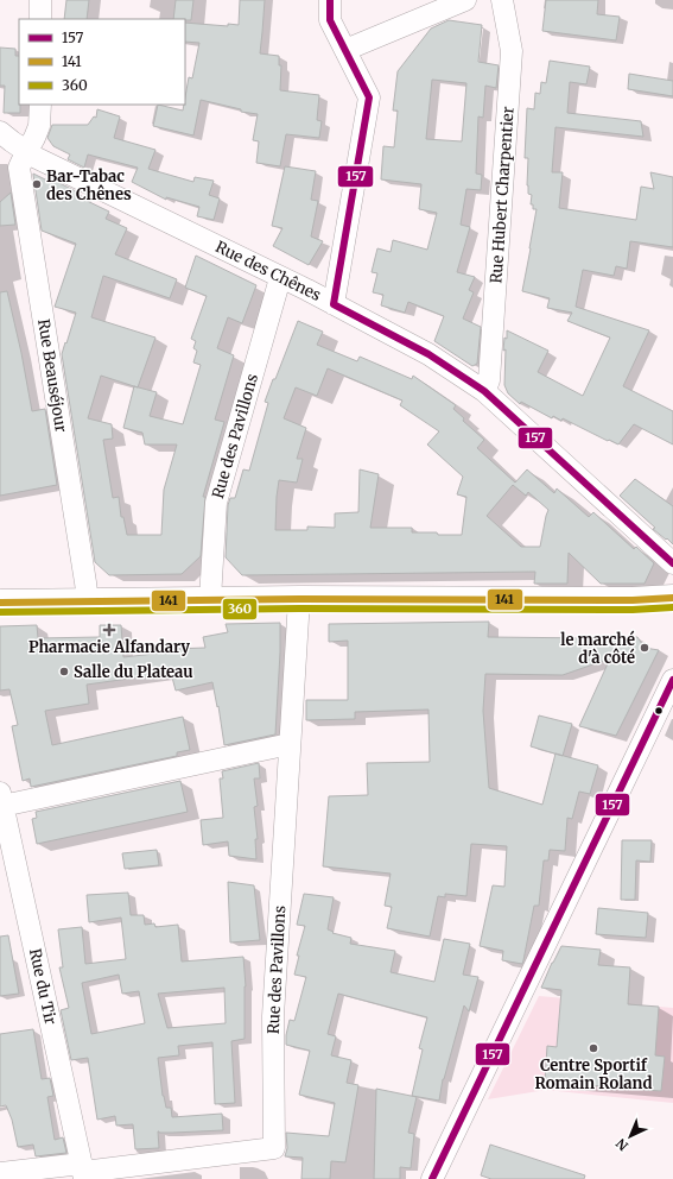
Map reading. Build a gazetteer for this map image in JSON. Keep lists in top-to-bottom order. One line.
{"streets":{"street":["Rue Hubert Charpentier","Rue des Chênes","Rue Beauséjour","Rue des Pavillons","Rue du Tir"]},"crossings":[["Rue Hubert Charpentier","Rue des Chênes"],["Rue des Chênes","Rue Beauséjour"],["Rue des Chênes","Rue des Pavillons"],["Rue des Pavillons","Rue du Tir"]],"places":{"other":["Bar-Tabac des Chênes","le marché d'à côté","Salle du Plateau","Centre Sportif Romain Roland"],"health":["Pharmacie Alfandary"]},"lines":["transit line 157","transit line 141","transit line 360"],"legend":["157","141","360"],"north":"bottom left"}
